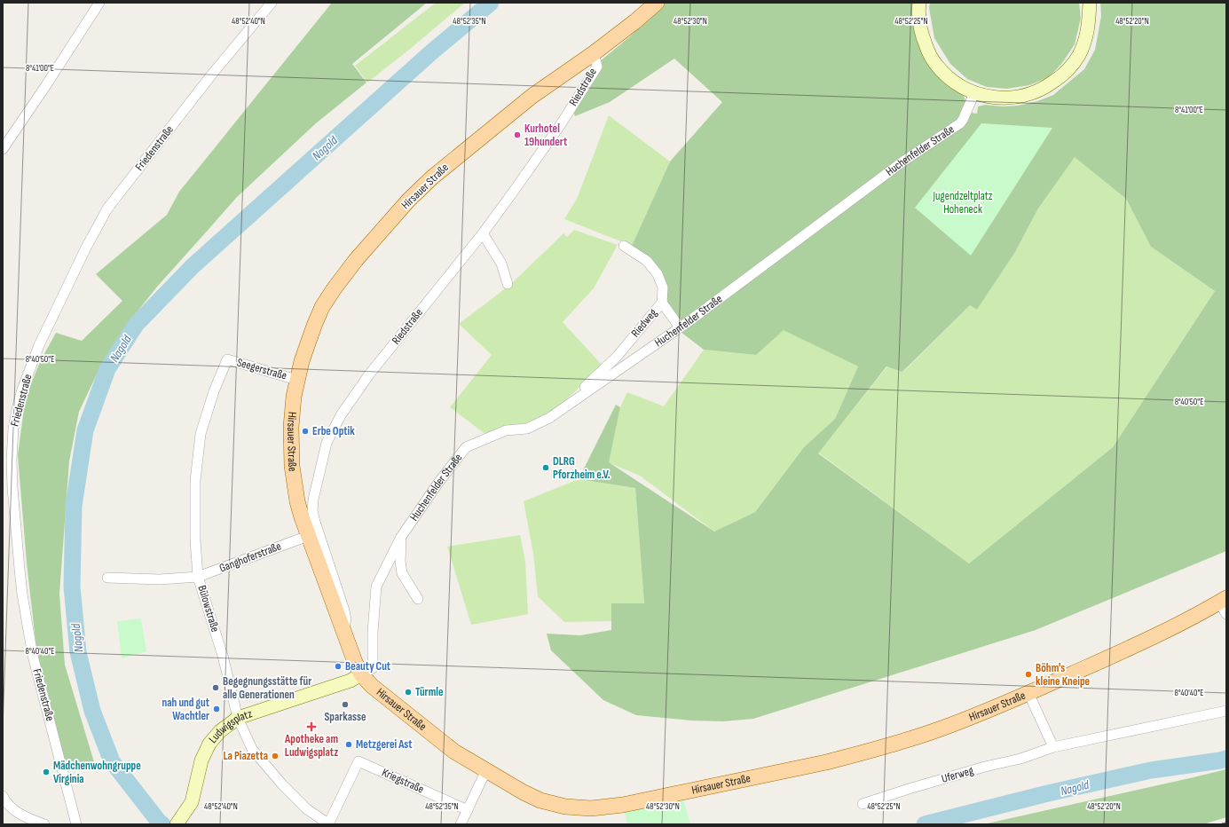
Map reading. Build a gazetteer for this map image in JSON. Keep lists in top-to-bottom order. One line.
{"streets":{"main road":["Hirsauer Straße","Ludwigsplatz"],"street":["Riedstraße","Friedenstraße","Huchenfelder Straße","Riedweg","Seegerstraße","Ganghoferstraße","Bülowstraße","Uferweg","Kriegstraße"]},"crossings":[["Riedstraße","Hirsauer Straße"],["Huchenfelder Straße","Hirsauer Straße"],["Huchenfelder Straße","Riedweg"],["Huchenfelder Straße","Ludwigsplatz"],["Hirsauer Straße","Seegerstraße"],["Hirsauer Straße","Ganghoferstraße"],["Hirsauer Straße","Ludwigsplatz"],["Seegerstraße","Bülowstraße"],["Ganghoferstraße","Bülowstraße"],["Bülowstraße","Ludwigsplatz"],["Bülowstraße","Kriegstraße"]],"water":["Nagold"],"parks":["Jugendzeltplatz Hoheneck"],"places":{"other":["Kurhotel 19hundert","Erbe Optik","DLRG Pforzheim e.V.","Beauty Cut","Böhm's kleine Kneipe","Begegnungsstätte für alle Generationen","Türmle","Sparkasse","nah und gut Wachtler","Metzgerei Ast","La Piazetta","Mädchenwohngruppe Virginia"],"health":["Apotheke am Ludwigsplatz"]},"coordinates":["48°52'40\"N","48°52'35\"N","48°52'30\"N","48°52'25\"N","48°52'20\"N","8°41'00\"E","8°40'50\"E","8°40'40\"E"]}
